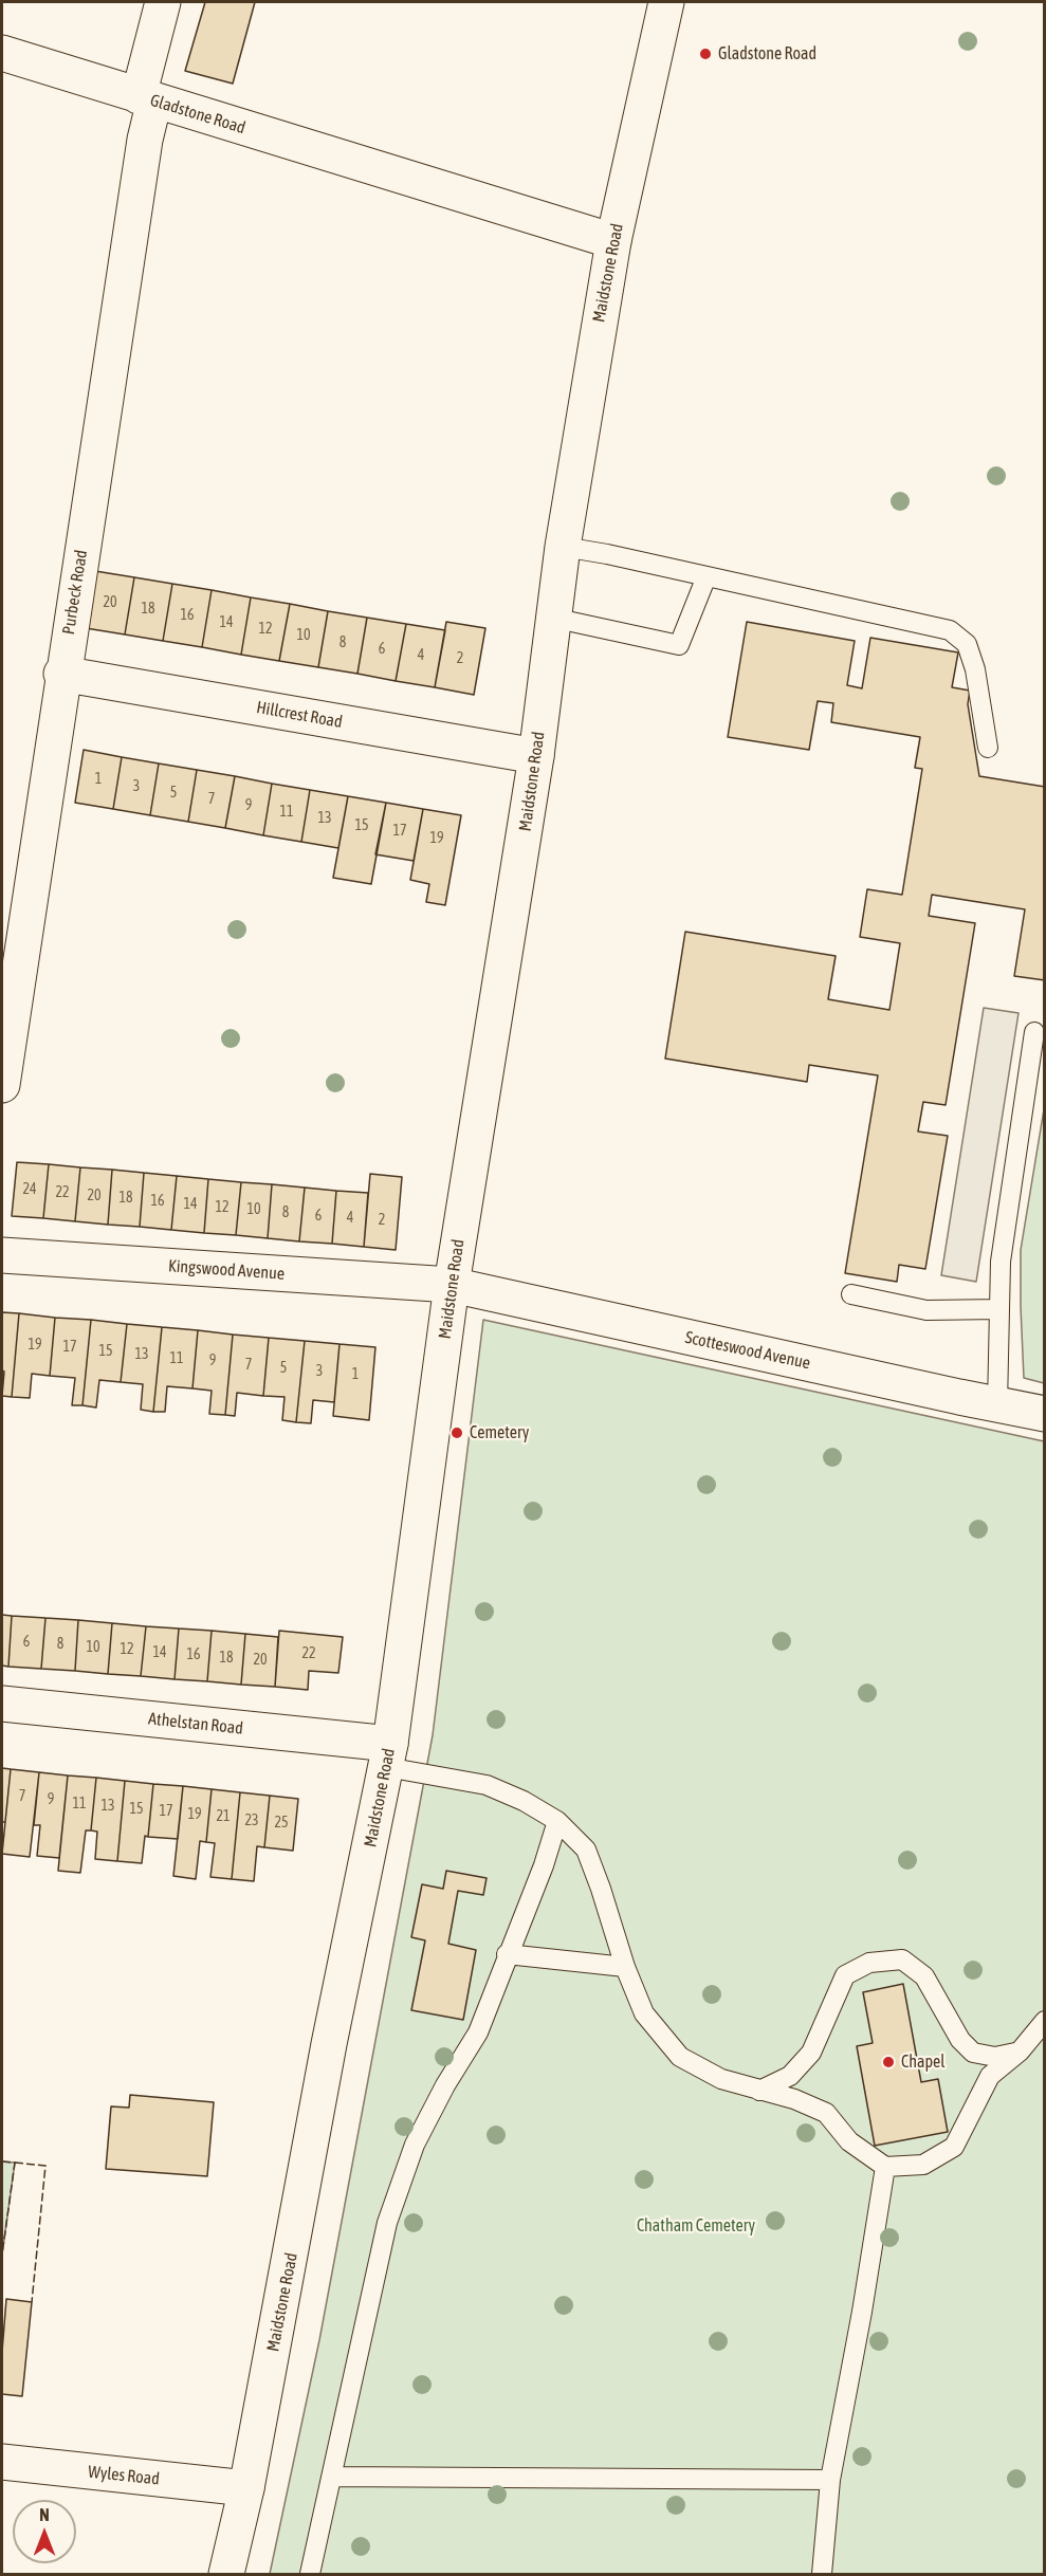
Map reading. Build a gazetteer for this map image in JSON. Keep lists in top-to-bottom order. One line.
{"streets":{"street":["Gladstone Road","Maidstone Road","Purbeck Road","Hillcrest Road","Kingswood Avenue","Scotteswood Avenue","Athelstan Road","Wyles Road"]},"crossings":[["Gladstone Road","Maidstone Road"],["Gladstone Road","Purbeck Road"],["Maidstone Road","Hillcrest Road"],["Maidstone Road","Kingswood Avenue"],["Maidstone Road","Scotteswood Avenue"],["Maidstone Road","Athelstan Road"],["Maidstone Road","Wyles Road"],["Purbeck Road","Hillcrest Road"],["Kingswood Avenue","Scotteswood Avenue"]],"parks":["Chatham Cemetery"],"places":["Gladstone Road","Cemetery","Chapel"],"house_numbers":["20","18","16","14","12","10","8","6","4","2","1","3","5","7","9","11","13","15","17","19","24","22","20","18","16","14","12","10","8","6","4","2","19","17","15","13","11","9","7","5","3","1","6","8","10","12","14","22","16","18","20","7","9","11","13","15","17","19","21","23","25"],"north":"top"}
